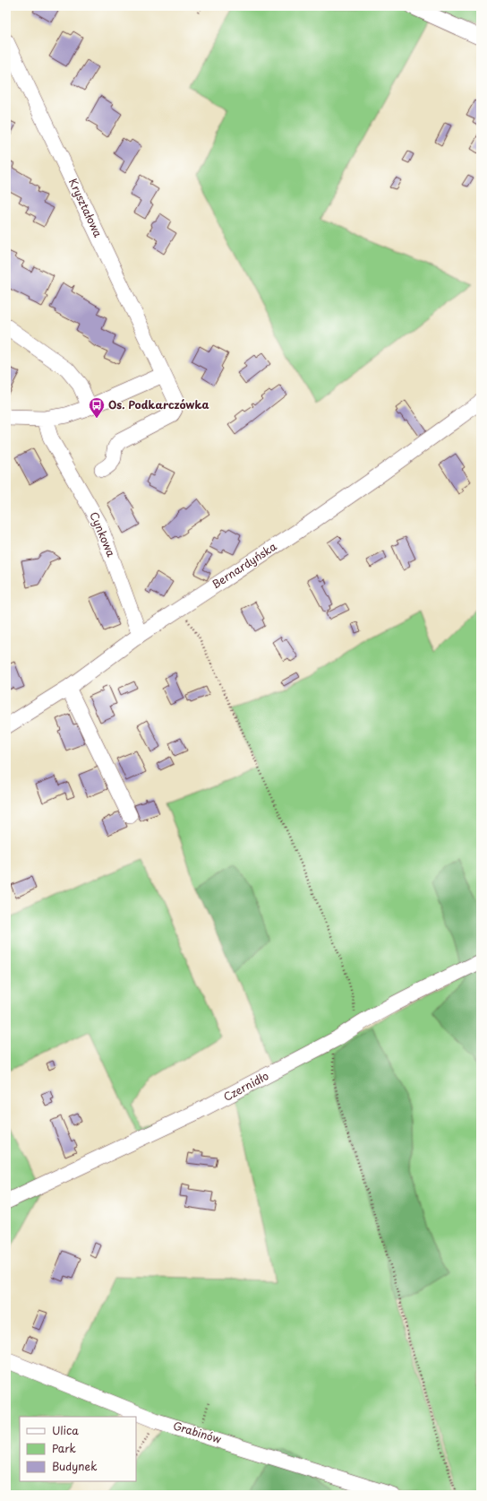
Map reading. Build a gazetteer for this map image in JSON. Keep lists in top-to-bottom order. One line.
{"streets":{"street":["Kryształowa","Cynkowa","Bernardyńska","Czernidło","Grabinów"]},"crossings":[["Cynkowa","Bernardyńska"]],"places":{"bus stop":["Os. Podkarczówka"]},"legend":["Ulica","Park","Budynek"]}
